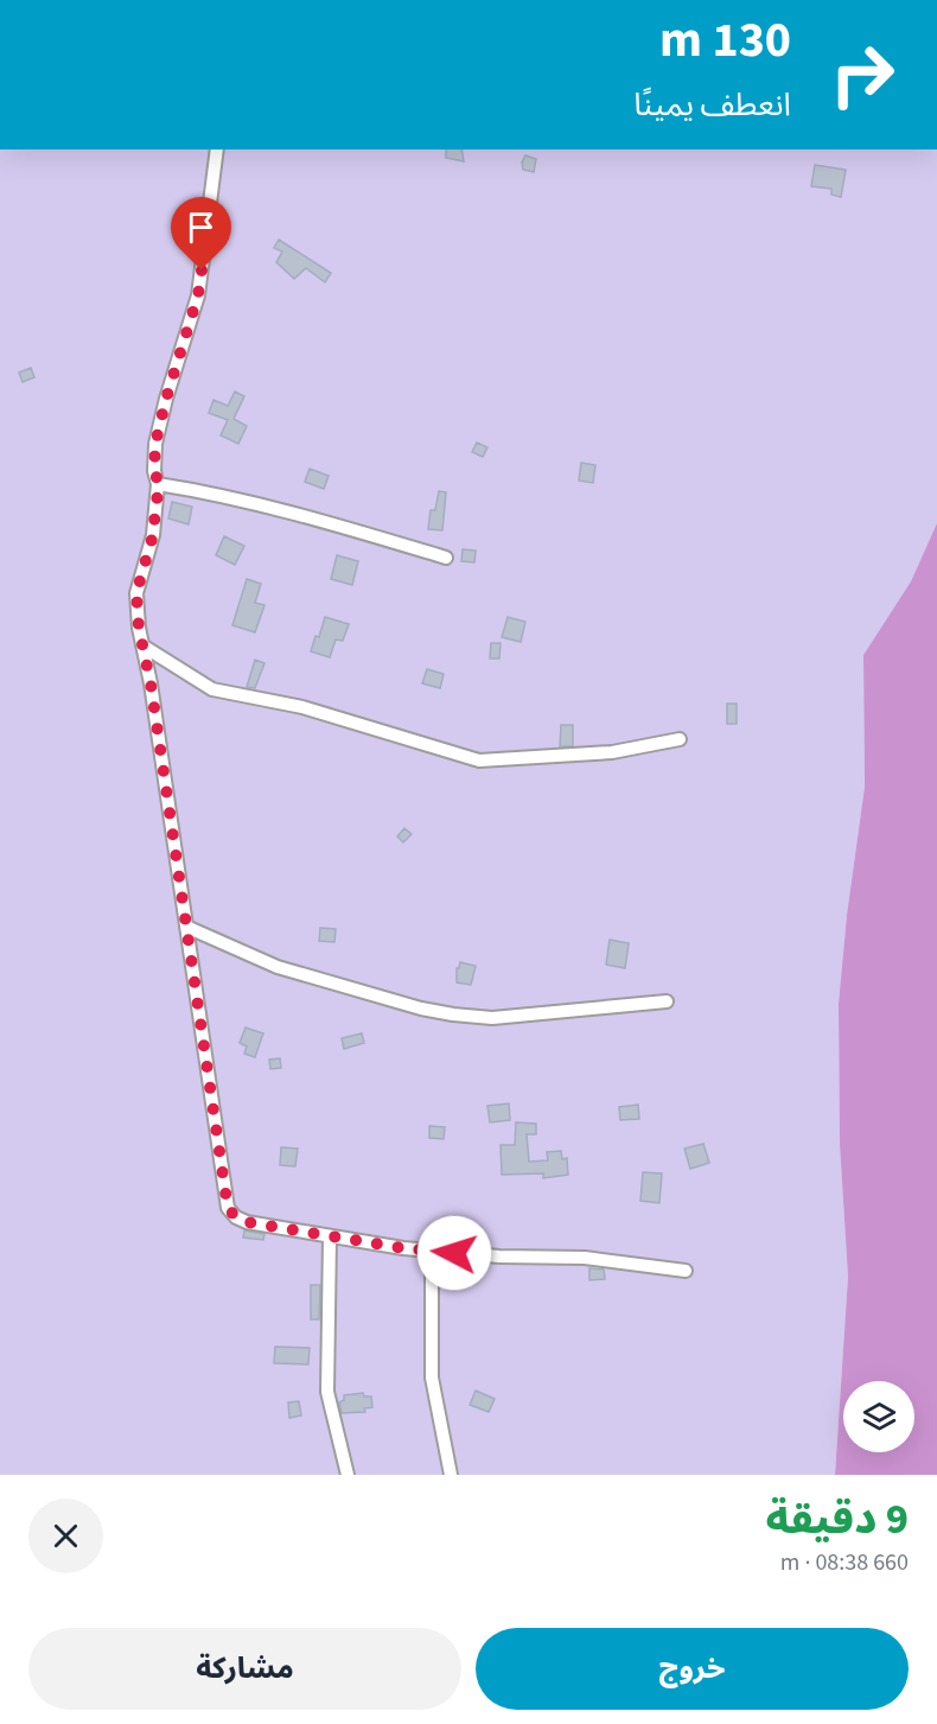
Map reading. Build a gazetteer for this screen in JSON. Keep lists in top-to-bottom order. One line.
{"page":{"turn":["130 m","انعطف يمينًا"],"heading":["9 دقيقة","660 m · 08:38"],"buttons":["خروج","مشاركة"]}}
